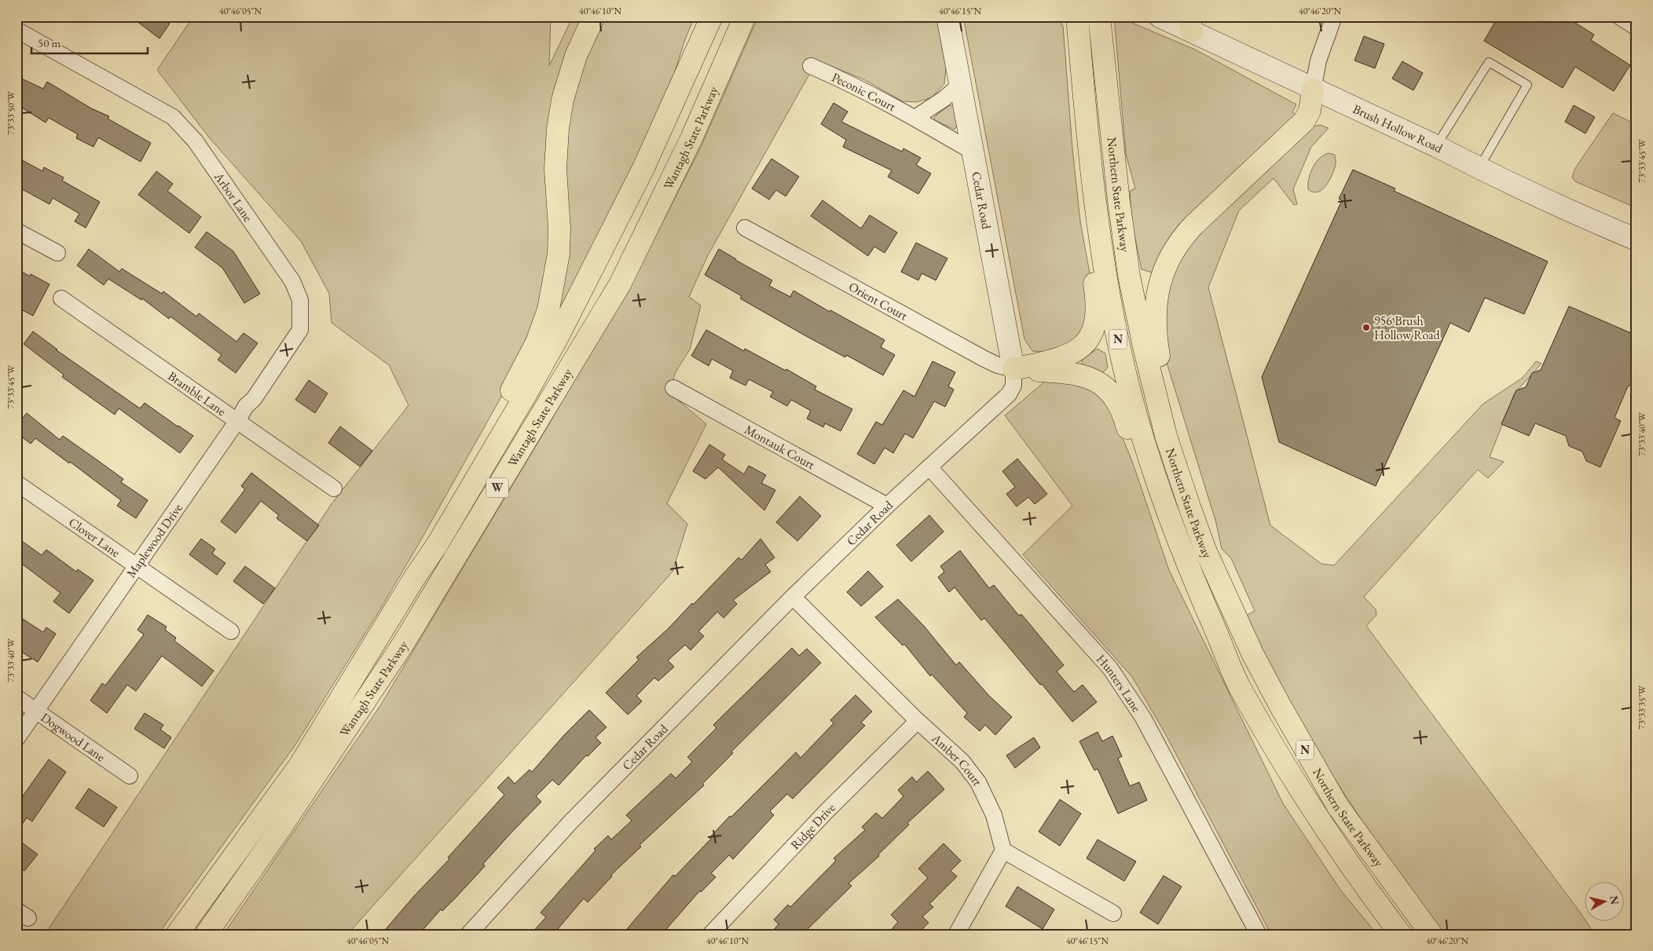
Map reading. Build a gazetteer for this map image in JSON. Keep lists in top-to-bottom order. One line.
{"streets":{"highway":["Wantagh State Parkway","Northern State Parkway","N","W"],"main road":["Brush Hollow Road","Cedar Road"],"street":["Peconic Court","Arbor Lane","Orient Court","Bramble Lane","Montauk Court","Clover Lane","Maplewood Drive","Hunters Lane","Dogwood Lane","Amber Court","Ridge Drive"]},"crossings":[["Peconic Court","Cedar Road"],["Arbor Lane","Maplewood Drive"],["Cedar Road","Orient Court"],["Cedar Road","Montauk Court"],["Cedar Road","Hunters Lane"],["Cedar Road","Amber Court"],["Bramble Lane","Maplewood Drive"],["Clover Lane","Maplewood Drive"],["Maplewood Drive","Dogwood Lane"],["Amber Court","Ridge Drive"]],"places":["956 Brush Hollow Road"],"scale_bar":"50 m","north":"right","coordinates":["40°46'05\"N","40°46'10\"N","40°46'15\"N","40°46'20\"N","73°33'50\"W","73°33'45\"W","73°33'40\"W","73°33'35\"W"]}
